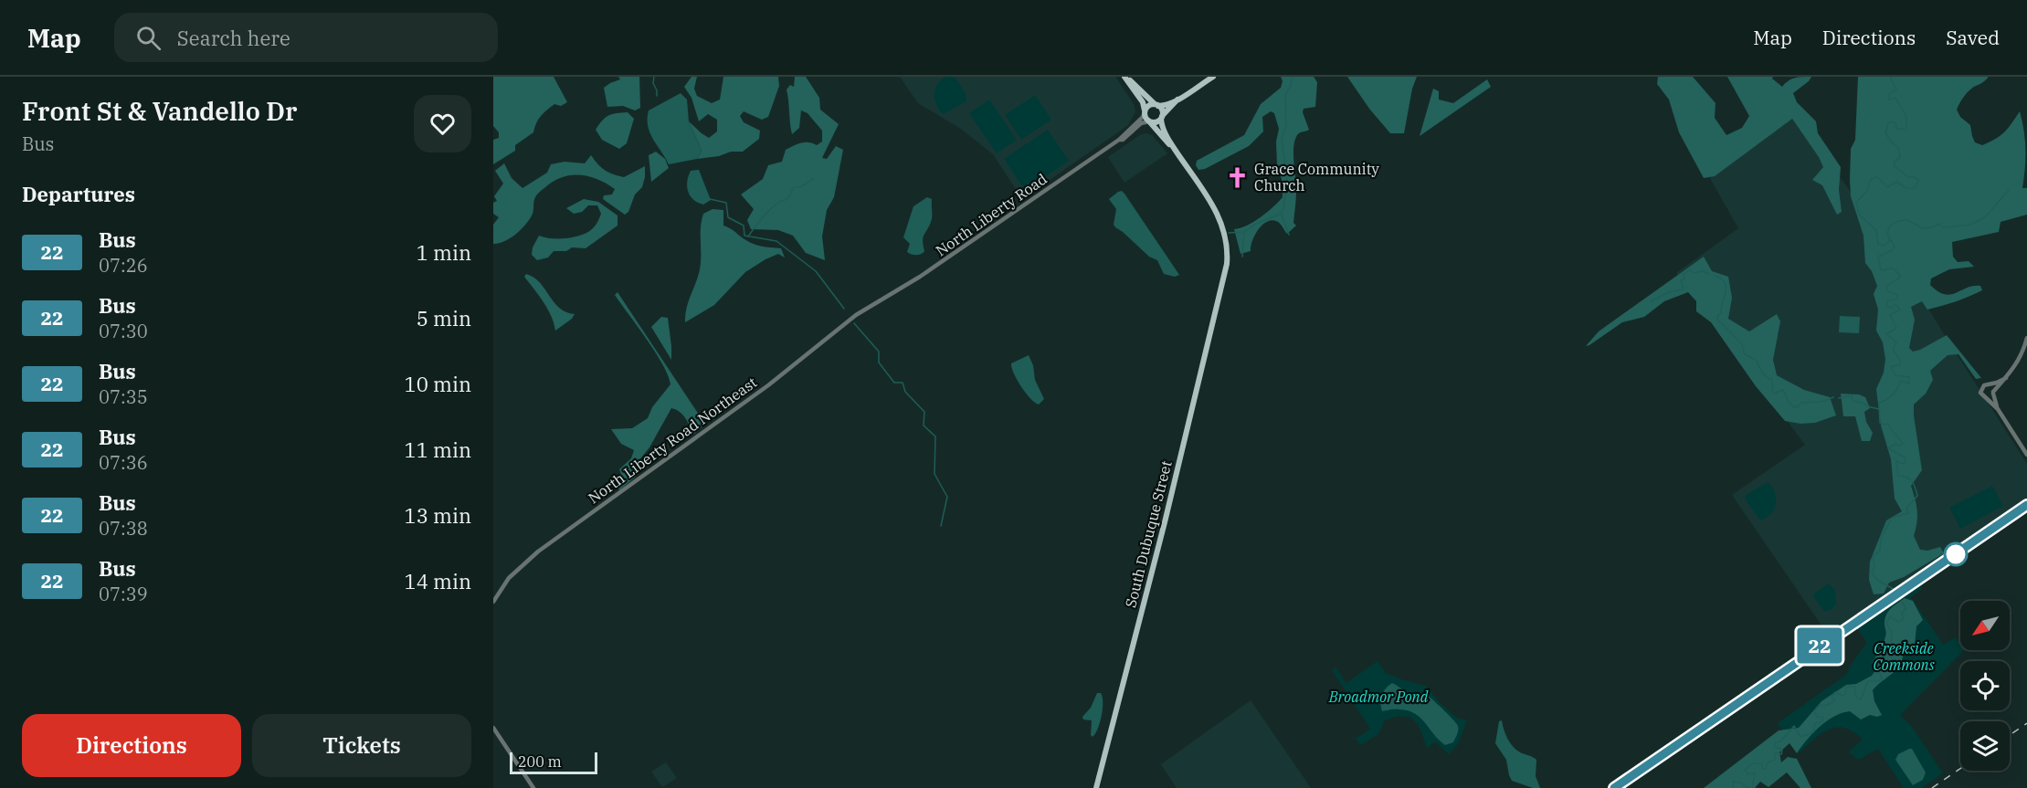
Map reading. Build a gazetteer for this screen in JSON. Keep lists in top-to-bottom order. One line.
{"streets":{"main road":["South Dubuque Street"],"street":["North Liberty Road","North Liberty Road Northeast"]},"crossings":[["North Liberty Road","North Liberty Road Northeast"]],"parks":["Creekside Commons","Broadmor Pond"],"places":{"church":["Grace Community Church"]},"lines":["bus line 22"],"scale_bar":"200 m","north":"bottom left","page":{"header":"Map","search":"Search here","nav":["Map","Directions","Saved"],"heading":[["Front St & Vandello Dr","Bus"],"Departures"],"on_map":"22","list":[{"mark":"22","name":"Bus","note":"07:26","value":"1 min"},{"mark":"22","name":"Bus","note":"07:30","value":"5 min"},{"mark":"22","name":"Bus","note":"07:35","value":"10 min"},{"mark":"22","name":"Bus","note":"07:36","value":"11 min"},{"mark":"22","name":"Bus","note":"07:38","value":"13 min"},{"mark":"22","name":"Bus","note":"07:39","value":"14 min"}],"buttons":["Directions","Tickets"],"scale":"200 m"}}
